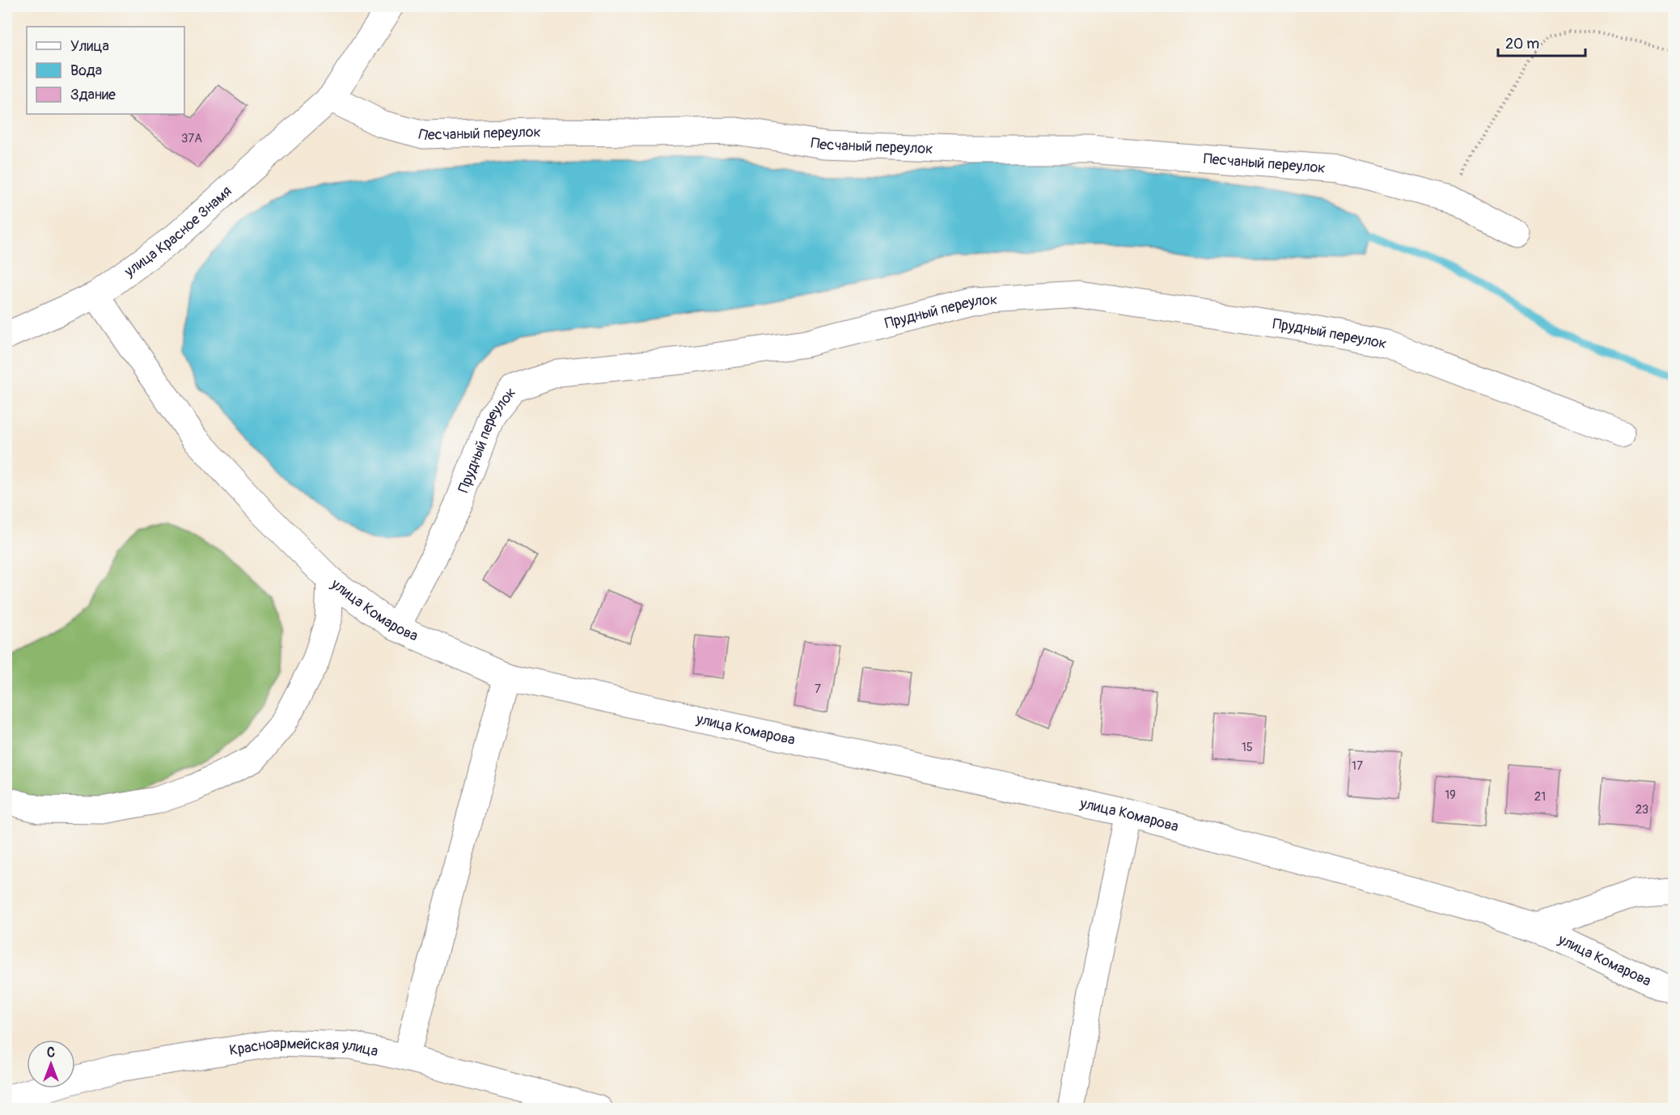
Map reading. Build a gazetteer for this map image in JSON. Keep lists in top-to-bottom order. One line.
{"streets":{"street":["Песчаный переулок","улица Красное Знамя","Прудный переулок","улица Комарова","Красноармейская улица"]},"crossings":[["Песчаный переулок","улица Красное Знамя"],["улица Красное Знамя","улица Комарова"],["Прудный переулок","улица Комарова"]],"house_numbers":["37А","7","15","17","19","21","23"],"legend":["Улица","Вода","Здание"],"scale_bar":"20 m","north":"top"}
